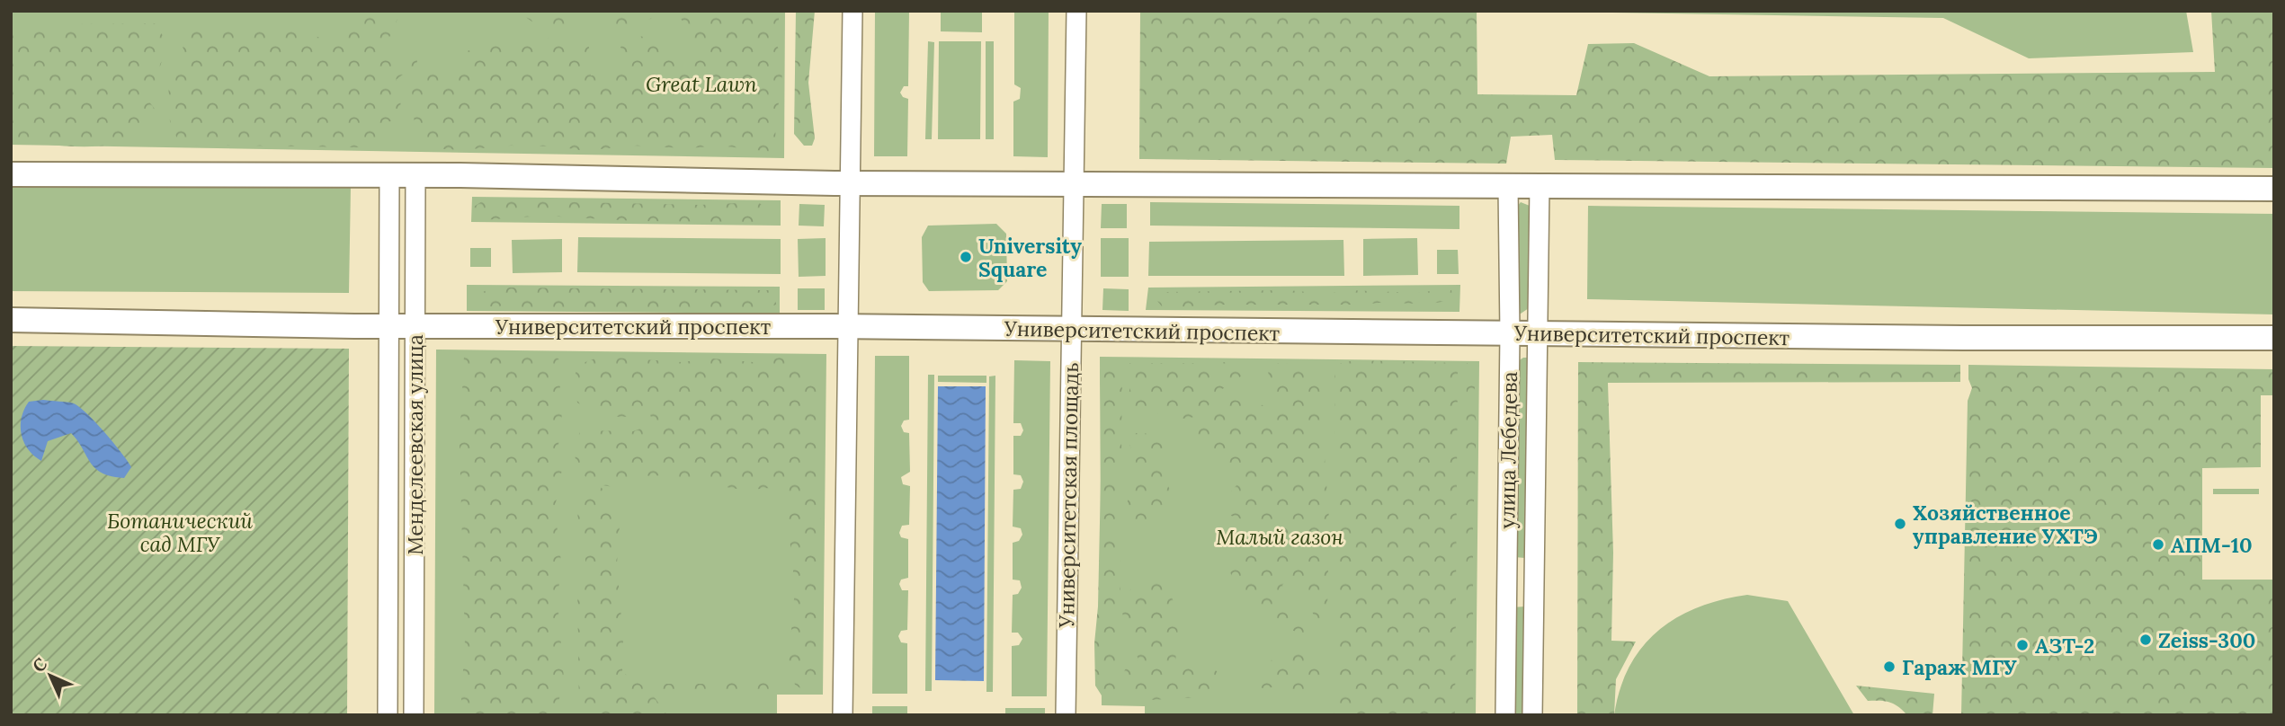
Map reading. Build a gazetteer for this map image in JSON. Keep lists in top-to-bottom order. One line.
{"streets":{"main road":["Университетский проспект"],"street":["Менделеевская улица","улица Лебедева","Университетская площадь"]},"crossings":[["Университетский проспект","Менделеевская улица"],["Университетский проспект","улица Лебедева"],["Университетский проспект","Университетская площадь"]],"parks":["Great Lawn","Ботанический сад МГУ","Малый газон"],"places":["University Square","Хозяйственное управление УХТЭ","АПМ-10","Zeiss-300","АЗТ-2","Гараж МГУ"],"north":"top left"}
